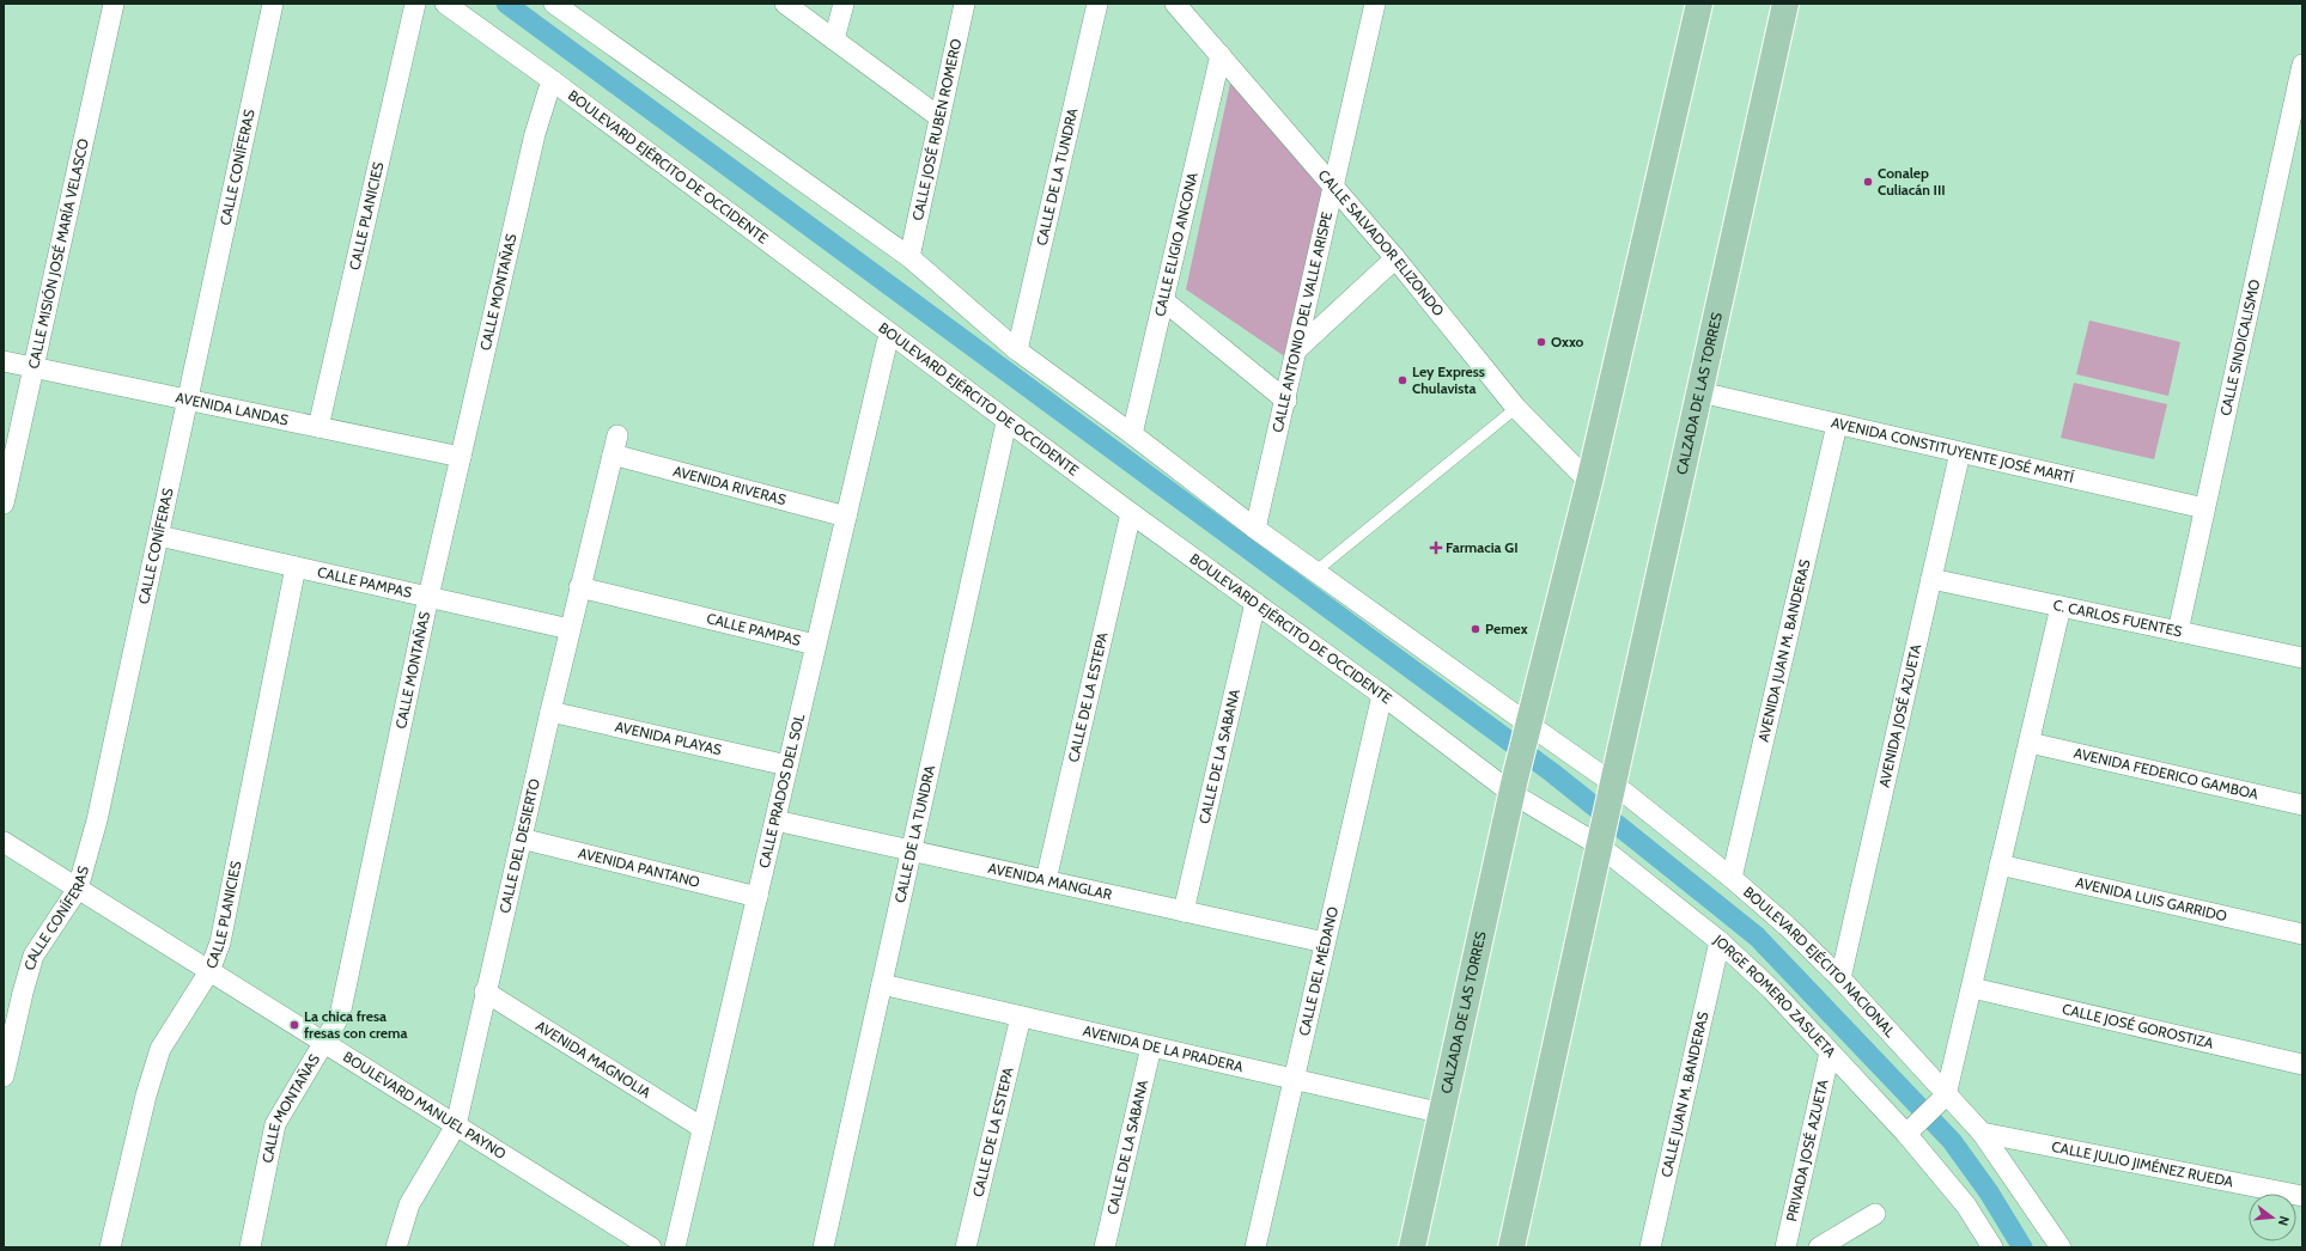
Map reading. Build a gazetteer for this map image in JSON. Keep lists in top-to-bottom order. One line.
{"streets":{"main road":["CALZADA DE LAS TORRES"],"street":["CALLE JOSÉ RUBEN ROMERO","CALLE CONÍFERAS","BOULEVARD EJÉRCITO DE OCCIDENTE","CALLE DE LA TUNDRA","CALLE PLANICIES","CALLE ELIGIO ANCONA","CALLE SALVADOR ELIZONDO","CALLE MISIÓN JOSÉ MARÍA VELASCO","CALLE MONTAÑAS","CALLE ANTONIO DEL VALLE ARISPE","CALLE SINDICALISMO","AVENIDA LANDAS","AVENIDA CONSTITUYENTE JOSÉ MARTÍ","AVENIDA RIVERAS","CALLE PAMPAS","C. CARLOS FUENTES","AVENIDA JUAN M. BANDERAS","CALLE DE LA ESTEPA","AVENIDA JOSÉ AZUETA","AVENIDA PLAYAS","CALLE DE LA SABANA","AVENIDA FEDERICO GAMBOA","CALLE PRADOS DEL SOL","CALLE DEL DESIERTO","AVENIDA PANTANO","AVENIDA MANGLAR","AVENIDA LUIS GARRIDO","BOULEVARD EJÉCITO NACIONAL","CALLE DEL MÉDANO","JORGE ROMERO ZASUETA","CALLE JOSÉ GOROSTIZA","AVENIDA DE LA PRADERA","AVENIDA MAGNOLIA","CALLE JUAN M. BANDERAS","BOULEVARD MANUEL PAYNO","PRIVADA JOSÉ AZUETA","CALLE JULIO JIMÉNEZ RUEDA"]},"crossings":[["CALLE CONÍFERAS","AVENIDA LANDAS"],["CALLE CONÍFERAS","CALLE PAMPAS"],["CALLE CONÍFERAS","BOULEVARD MANUEL PAYNO"],["BOULEVARD EJÉRCITO DE OCCIDENTE","CALLE DE LA TUNDRA"],["BOULEVARD EJÉRCITO DE OCCIDENTE","CALLE MONTAÑAS"],["BOULEVARD EJÉRCITO DE OCCIDENTE","CALZADA DE LAS TORRES"],["BOULEVARD EJÉRCITO DE OCCIDENTE","CALLE DE LA ESTEPA"],["BOULEVARD EJÉRCITO DE OCCIDENTE","CALLE DE LA SABANA"],["BOULEVARD EJÉRCITO DE OCCIDENTE","CALLE PRADOS DEL SOL"],["BOULEVARD EJÉRCITO DE OCCIDENTE","CALLE DEL MÉDANO"],["BOULEVARD EJÉRCITO DE OCCIDENTE","JORGE ROMERO ZASUETA"],["CALLE DE LA TUNDRA","AVENIDA MANGLAR"],["CALLE DE LA TUNDRA","AVENIDA DE LA PRADERA"],["CALLE PLANICIES","AVENIDA LANDAS"],["CALLE PLANICIES","CALLE PAMPAS"],["CALLE PLANICIES","BOULEVARD MANUEL PAYNO"],["CALLE ELIGIO ANCONA","CALLE SALVADOR ELIZONDO"],["CALLE SALVADOR ELIZONDO","CALLE ANTONIO DEL VALLE ARISPE"],["CALLE MISIÓN JOSÉ MARÍA VELASCO","AVENIDA LANDAS"],["CALLE MONTAÑAS","AVENIDA LANDAS"],["CALLE MONTAÑAS","CALLE PAMPAS"],["CALLE MONTAÑAS","BOULEVARD MANUEL PAYNO"],["CALLE SINDICALISMO","AVENIDA CONSTITUYENTE JOSÉ MARTÍ"],["CALLE SINDICALISMO","C. CARLOS FUENTES"],["CALZADA DE LAS TORRES","AVENIDA CONSTITUYENTE JOSÉ MARTÍ"],["CALZADA DE LAS TORRES","BOULEVARD EJÉCITO NACIONAL"],["CALZADA DE LAS TORRES","JORGE ROMERO ZASUETA"],["CALZADA DE LAS TORRES","AVENIDA DE LA PRADERA"],["AVENIDA CONSTITUYENTE JOSÉ MARTÍ","AVENIDA JUAN M. BANDERAS"],["AVENIDA CONSTITUYENTE JOSÉ MARTÍ","AVENIDA JOSÉ AZUETA"],["AVENIDA RIVERAS","CALLE PRADOS DEL SOL"],["AVENIDA RIVERAS","CALLE DEL DESIERTO"],["CALLE PAMPAS","CALLE PRADOS DEL SOL"],["CALLE PAMPAS","CALLE DEL DESIERTO"],["C. CARLOS FUENTES","AVENIDA JOSÉ AZUETA"],["AVENIDA JUAN M. BANDERAS","BOULEVARD EJÉCITO NACIONAL"],["CALLE DE LA ESTEPA","AVENIDA MANGLAR"],["CALLE DE LA ESTEPA","AVENIDA DE LA PRADERA"],["AVENIDA JOSÉ AZUETA","BOULEVARD EJÉCITO NACIONAL"],["AVENIDA PLAYAS","CALLE PRADOS DEL SOL"],["AVENIDA PLAYAS","CALLE DEL DESIERTO"],["CALLE DE LA SABANA","AVENIDA MANGLAR"],["CALLE DE LA SABANA","AVENIDA DE LA PRADERA"],["CALLE PRADOS DEL SOL","AVENIDA PANTANO"],["CALLE PRADOS DEL SOL","AVENIDA MANGLAR"],["CALLE PRADOS DEL SOL","AVENIDA MAGNOLIA"],["CALLE DEL DESIERTO","AVENIDA PANTANO"],["CALLE DEL DESIERTO","AVENIDA MAGNOLIA"],["CALLE DEL DESIERTO","BOULEVARD MANUEL PAYNO"],["AVENIDA MANGLAR","CALLE DEL MÉDANO"],["BOULEVARD EJÉCITO NACIONAL","CALLE JULIO JIMÉNEZ RUEDA"],["CALLE DEL MÉDANO","AVENIDA DE LA PRADERA"],["JORGE ROMERO ZASUETA","CALLE JUAN M. BANDERAS"],["JORGE ROMERO ZASUETA","PRIVADA JOSÉ AZUETA"]],"places":{"other":["Conalep Culiacán III","Oxxo","Ley Express Chulavista","Pemex","La chica fresa fresas con crema"],"health":["Farmacia GI"]},"north":"right"}
